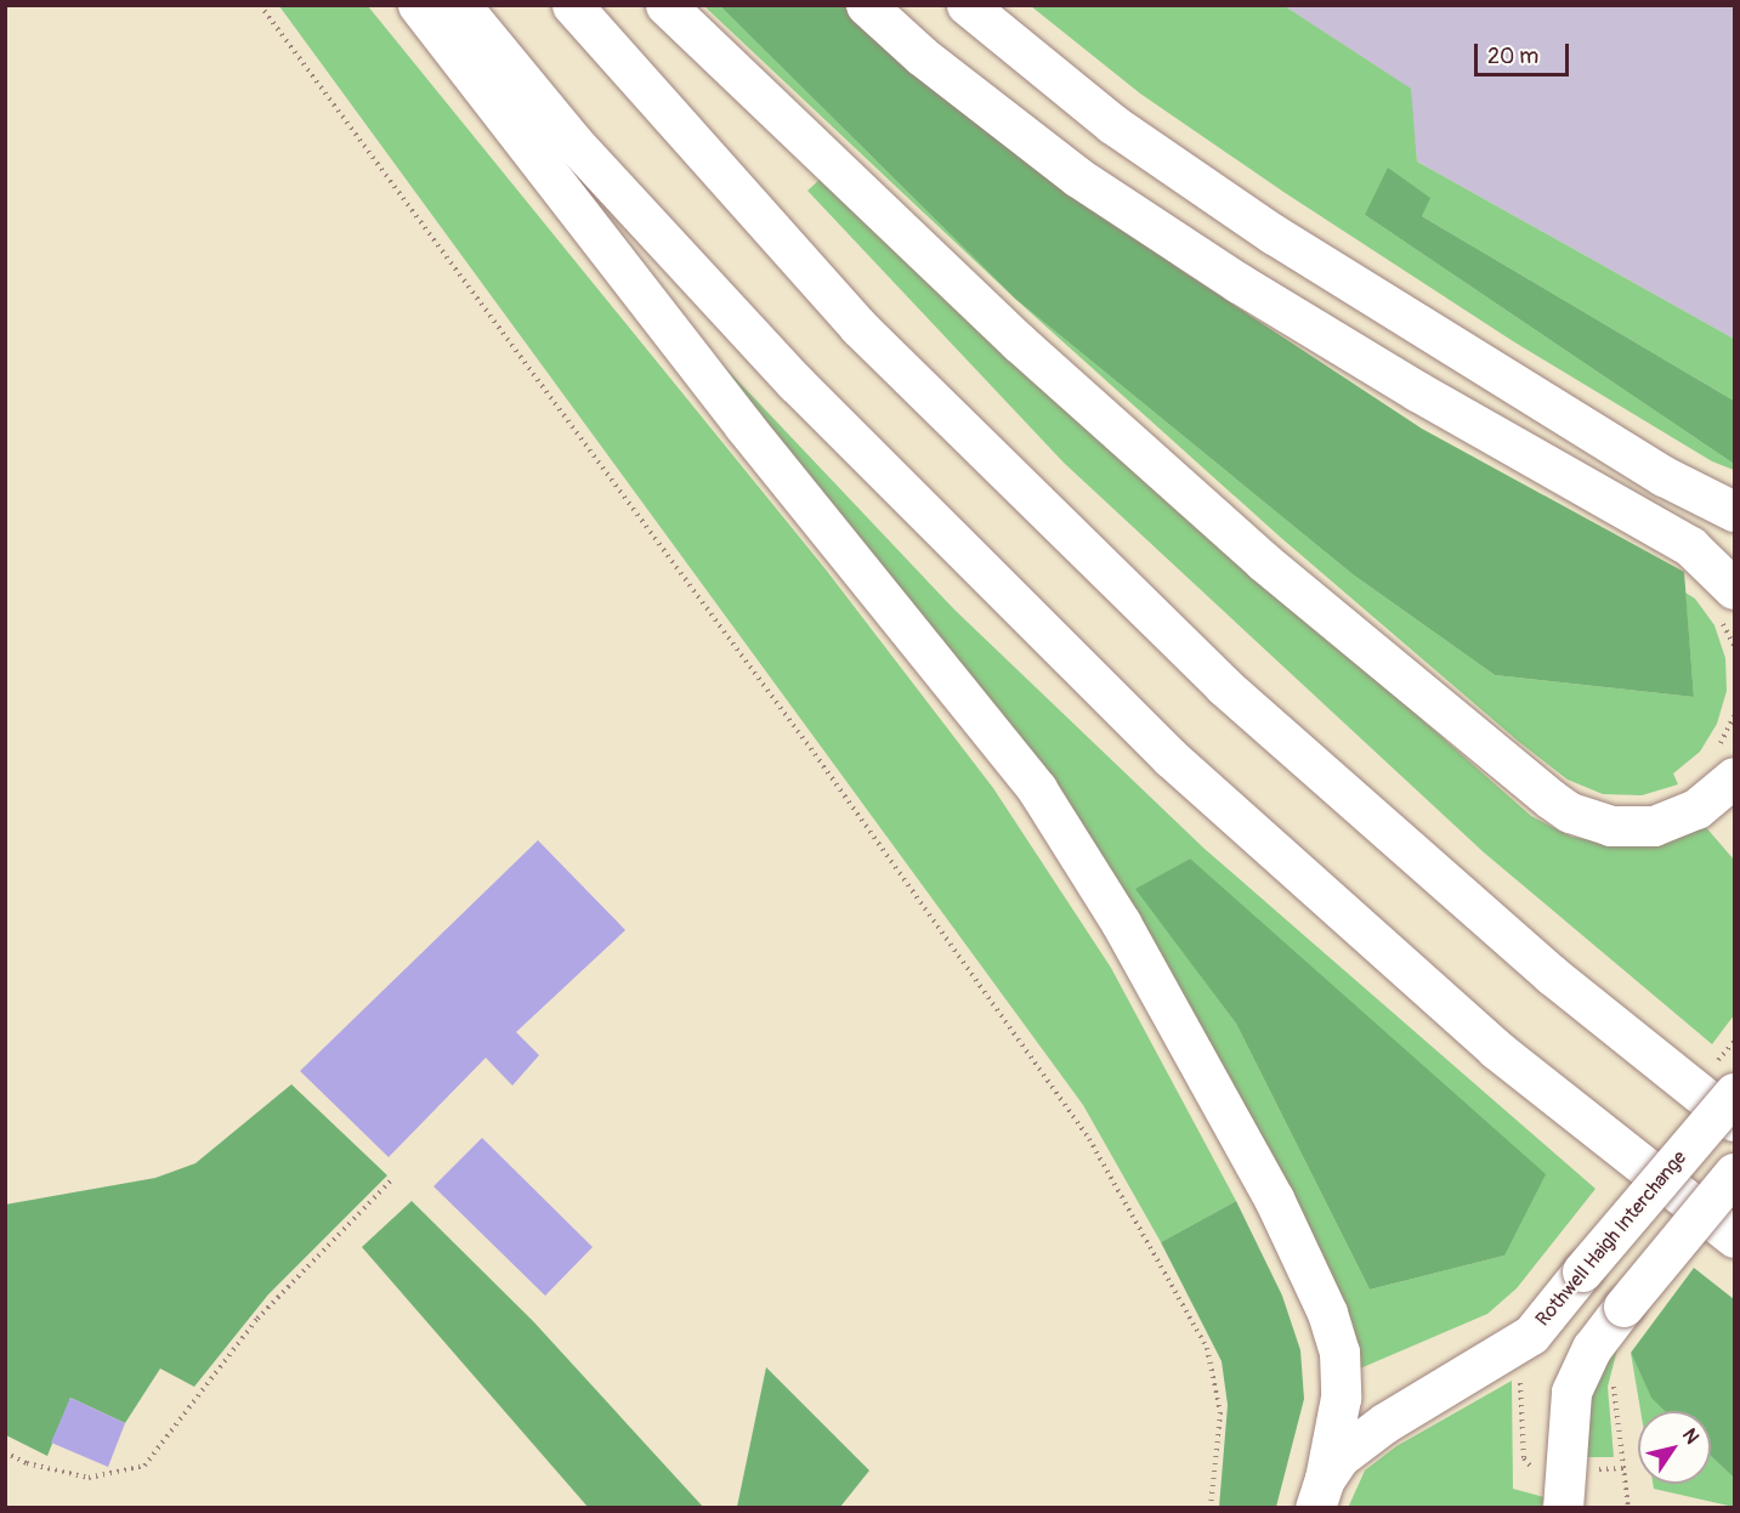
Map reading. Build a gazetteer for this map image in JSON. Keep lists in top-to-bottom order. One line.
{"streets":{"main road":["Rothwell Haigh Interchange"]},"scale_bar":"20 m","north":"top right"}
